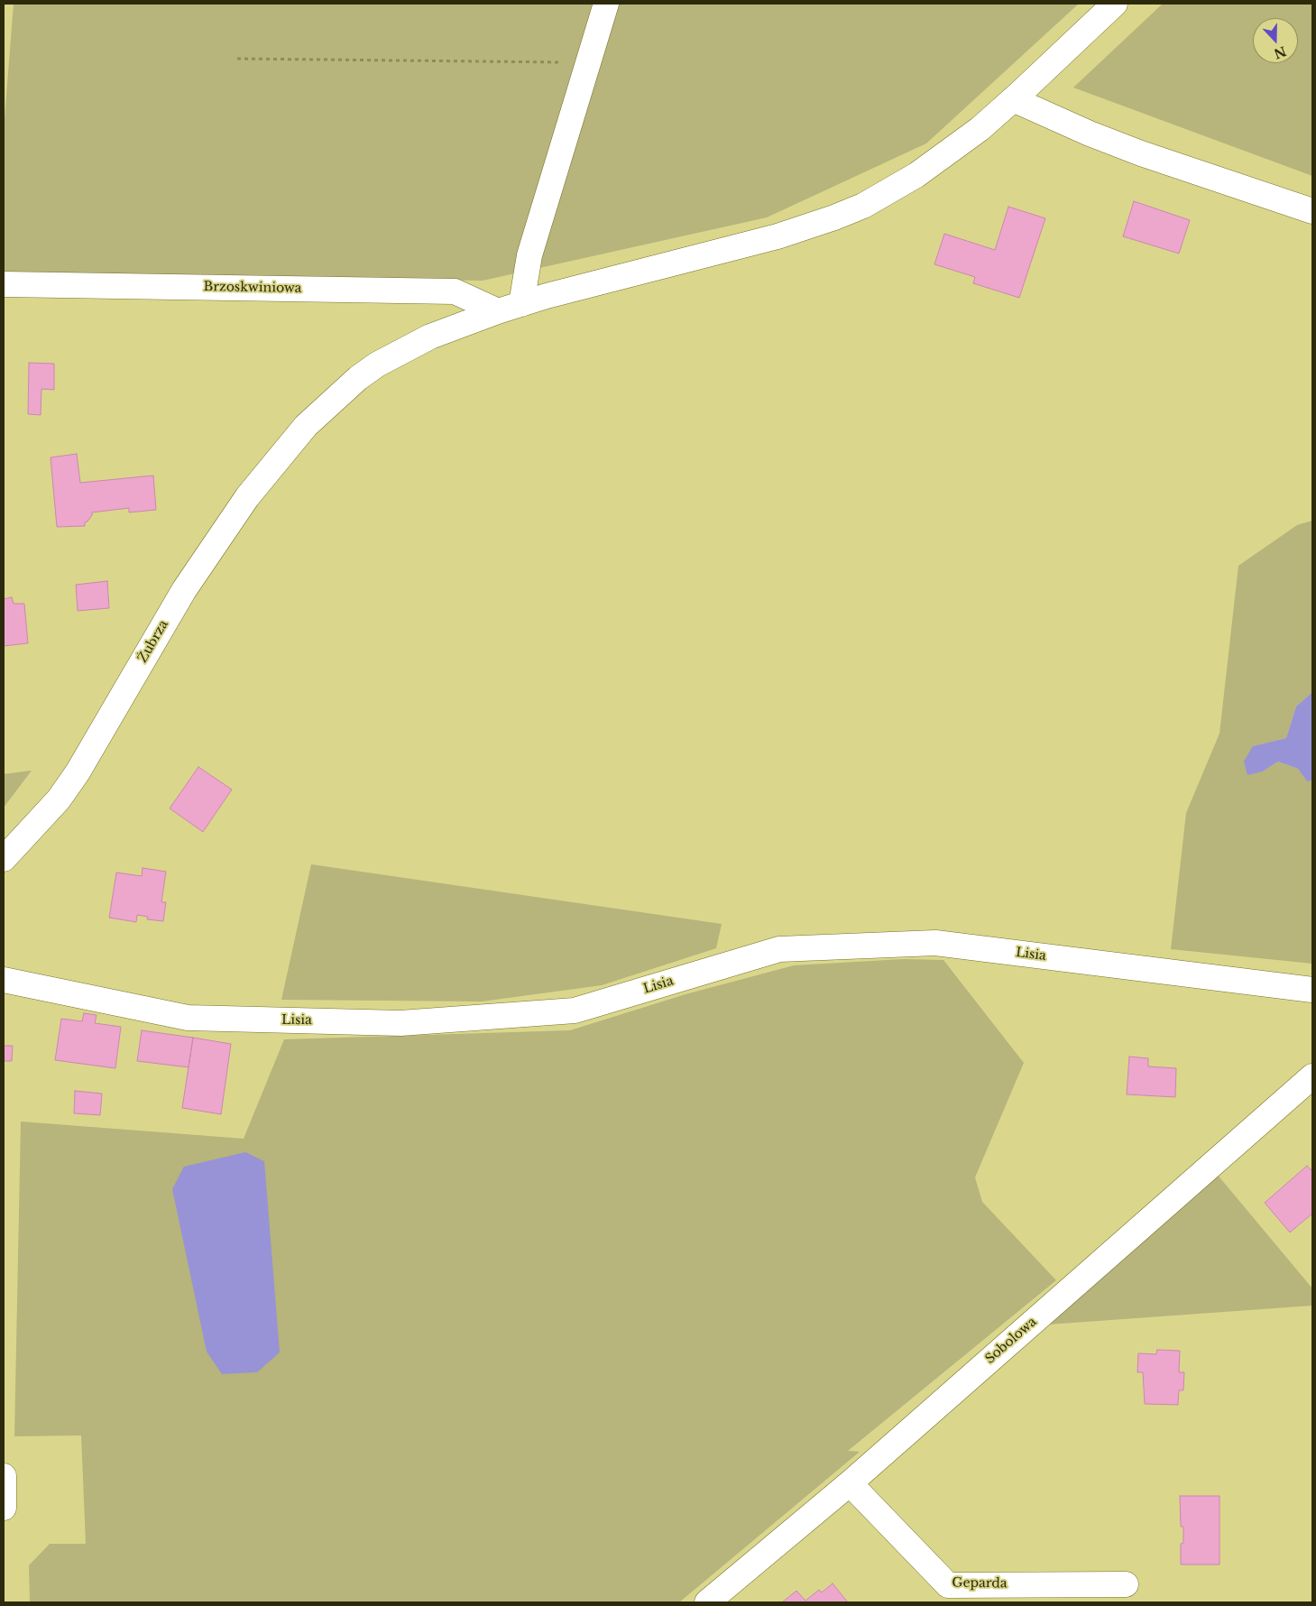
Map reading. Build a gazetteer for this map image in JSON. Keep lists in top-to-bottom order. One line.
{"streets":{"street":["Brzoskwiniowa","Żubrza","Lisia","Sobolowa","Geparda"]},"crossings":[["Brzoskwiniowa","Żubrza"],["Sobolowa","Geparda"]],"north":"bottom"}
